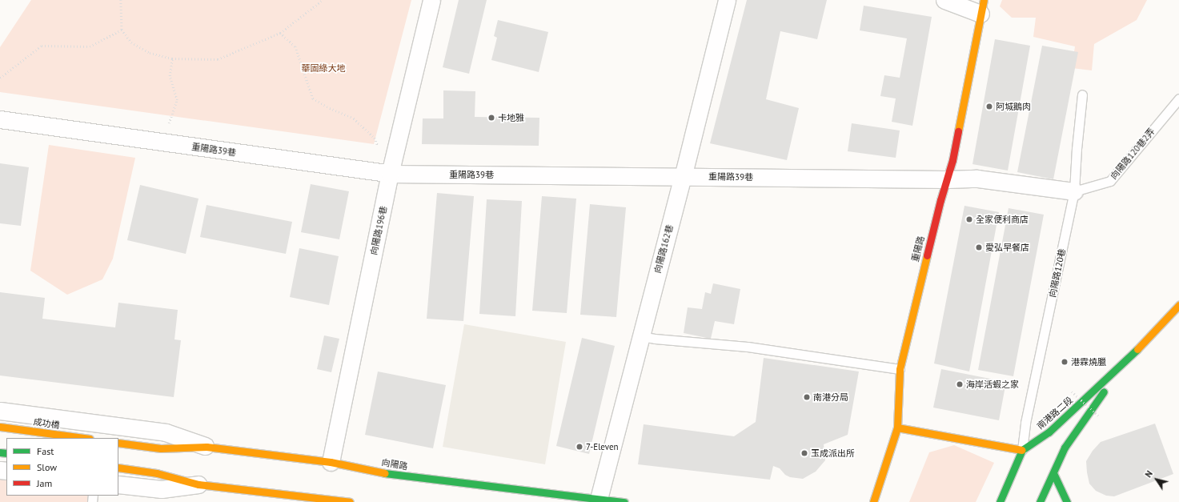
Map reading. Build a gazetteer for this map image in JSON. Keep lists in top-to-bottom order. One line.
{"streets":{"main road":["重陽路","南港路二段","成功橋","向陽路"],"street":["重陽路39巷","向陽路196巷","向陽路162巷"],"lane":["向陽路120巷2弄","向陽路120巷"]},"crossings":[["重陽路39巷","向陽路120巷2弄"],["重陽路39巷","向陽路196巷"],["重陽路39巷","向陽路162巷"],["重陽路39巷","重陽路"],["重陽路39巷","向陽路120巷"],["向陽路120巷2弄","向陽路120巷"],["向陽路196巷","向陽路"],["向陽路162巷","向陽路"],["向陽路120巷","南港路二段"]],"parks":["華固綠大地"],"places":["阿城鵝肉","卡地雅","全家便利商店","愛弘早餐店","港霖燒臘","海岸活蝦之家","南港分局","7-Eleven","玉成派出所"],"legend":["Fast","Slow","Jam"],"north":"top left"}
